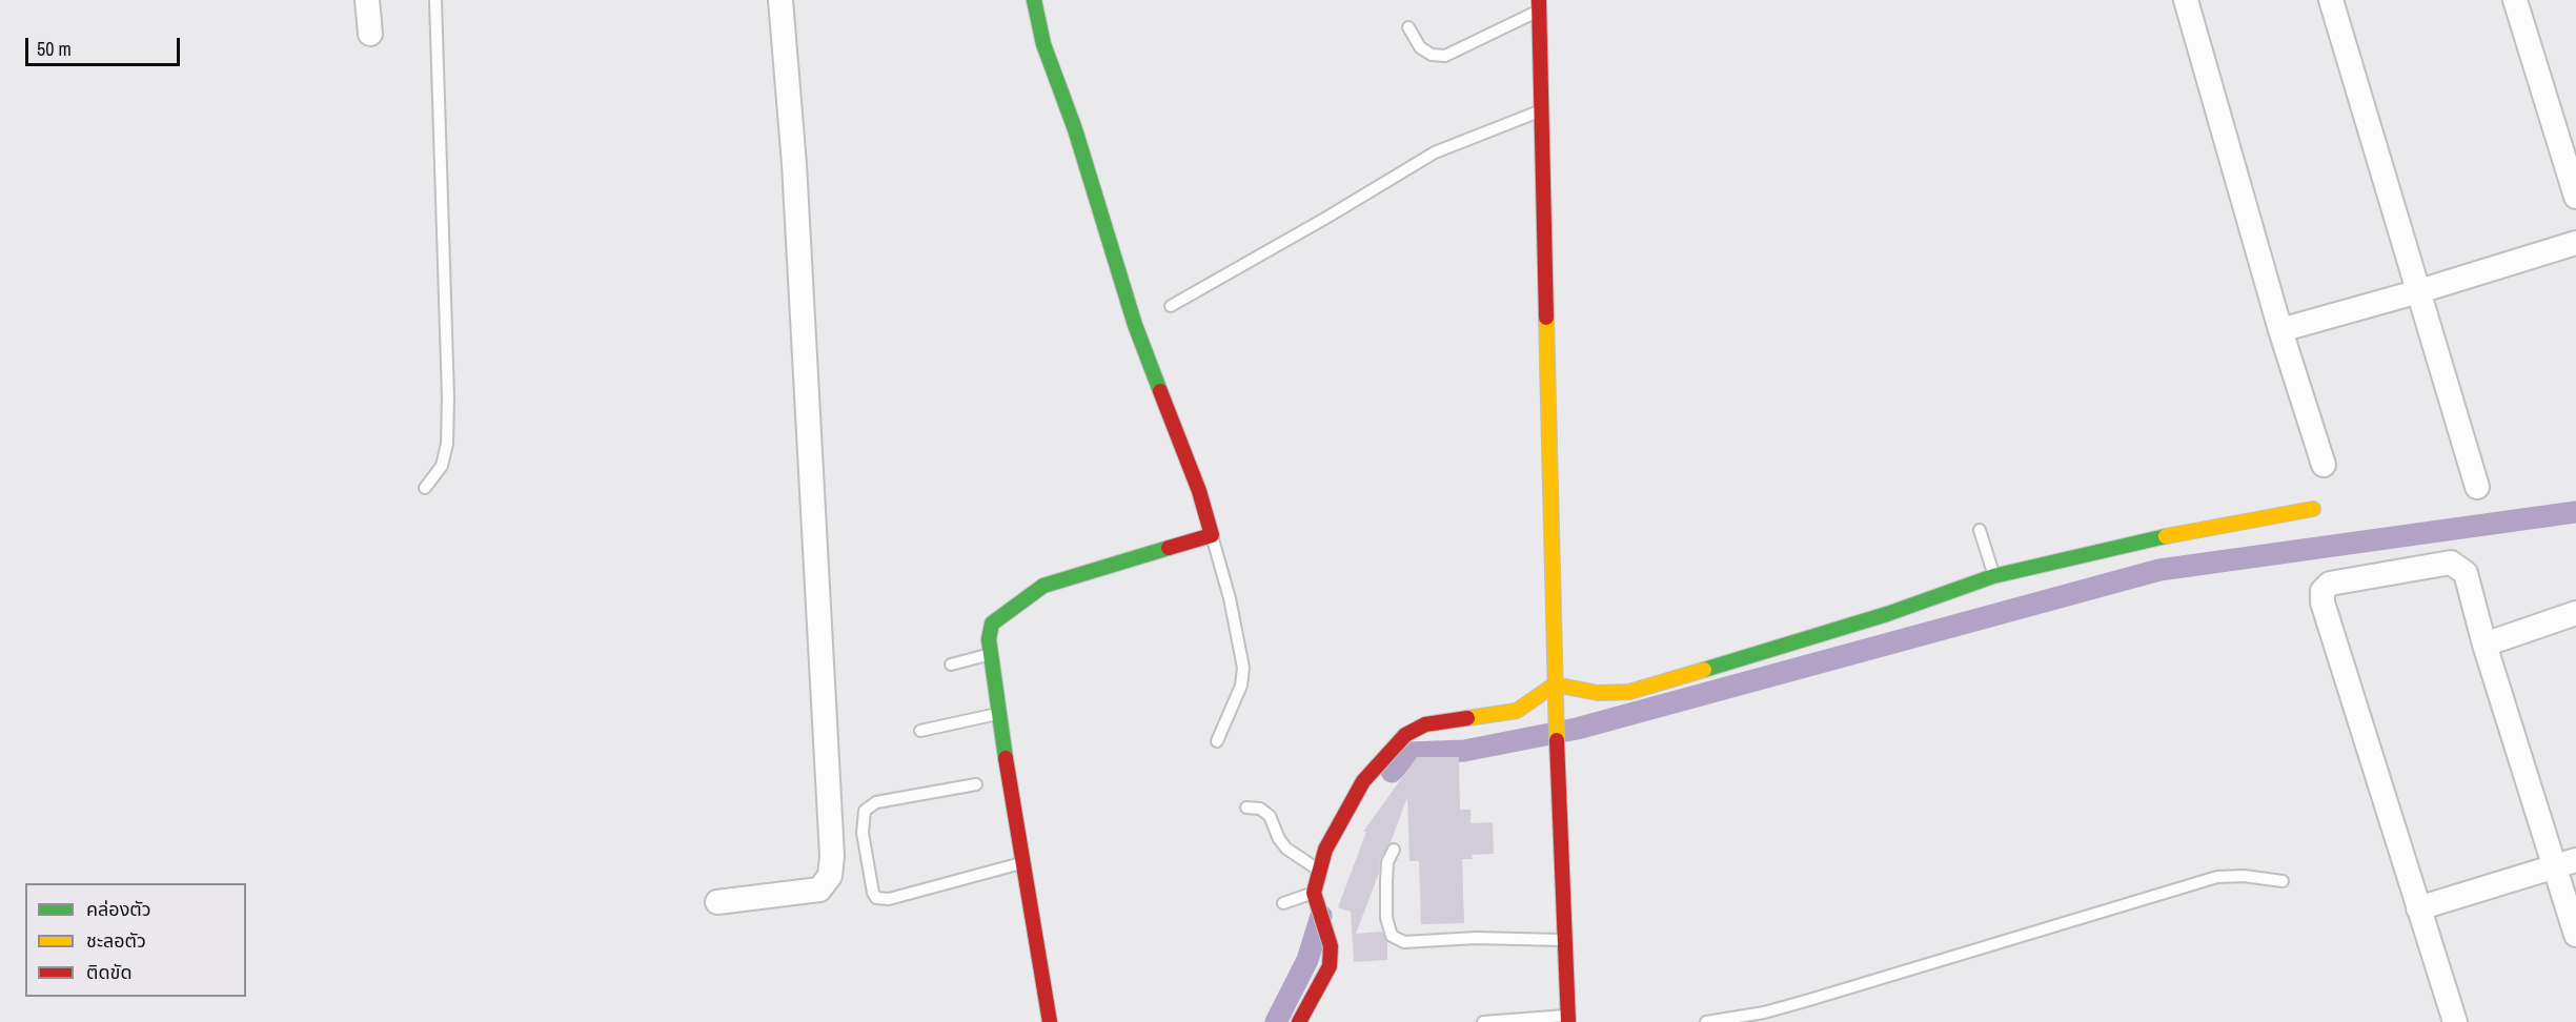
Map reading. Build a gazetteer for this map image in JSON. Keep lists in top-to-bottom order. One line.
{"legend":["คล่องตัว","ชะลอตัว","ติดขัด"],"scale_bar":"50 m"}
